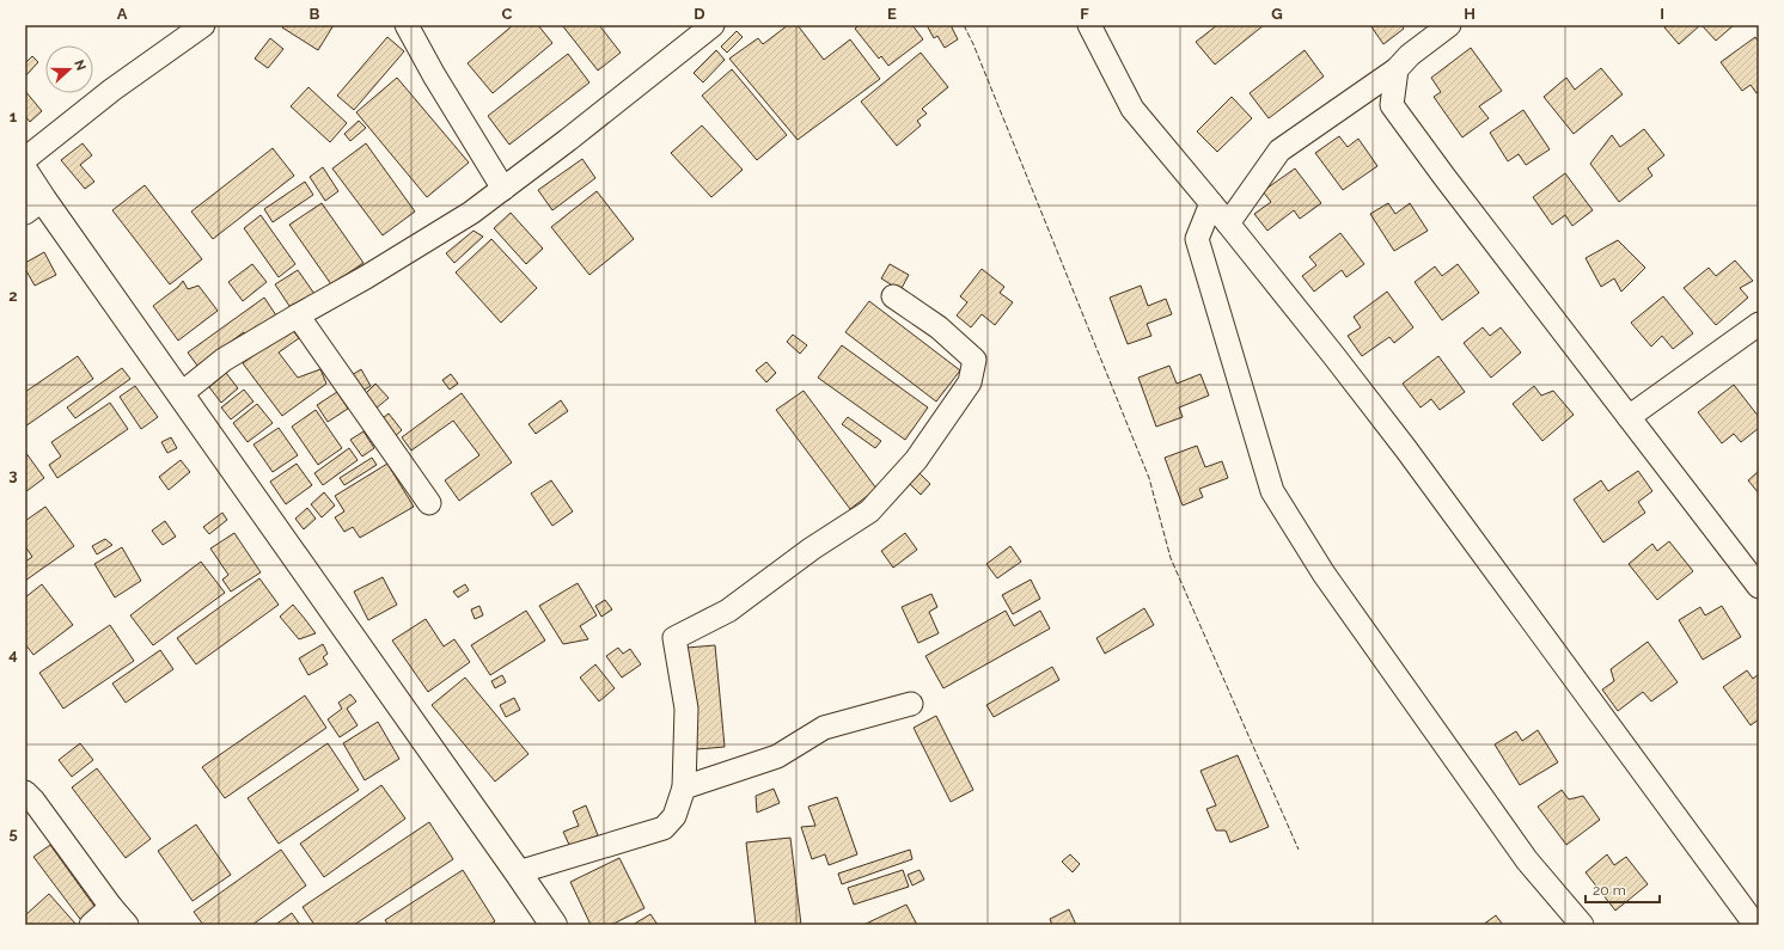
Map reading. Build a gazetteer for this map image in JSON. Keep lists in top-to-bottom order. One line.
{"scale_bar":"20 m","north":"right","grid":{"columns":["A","B","C","D","E","F","G","H","I"],"rows":["1","2","3","4","5"]}}
